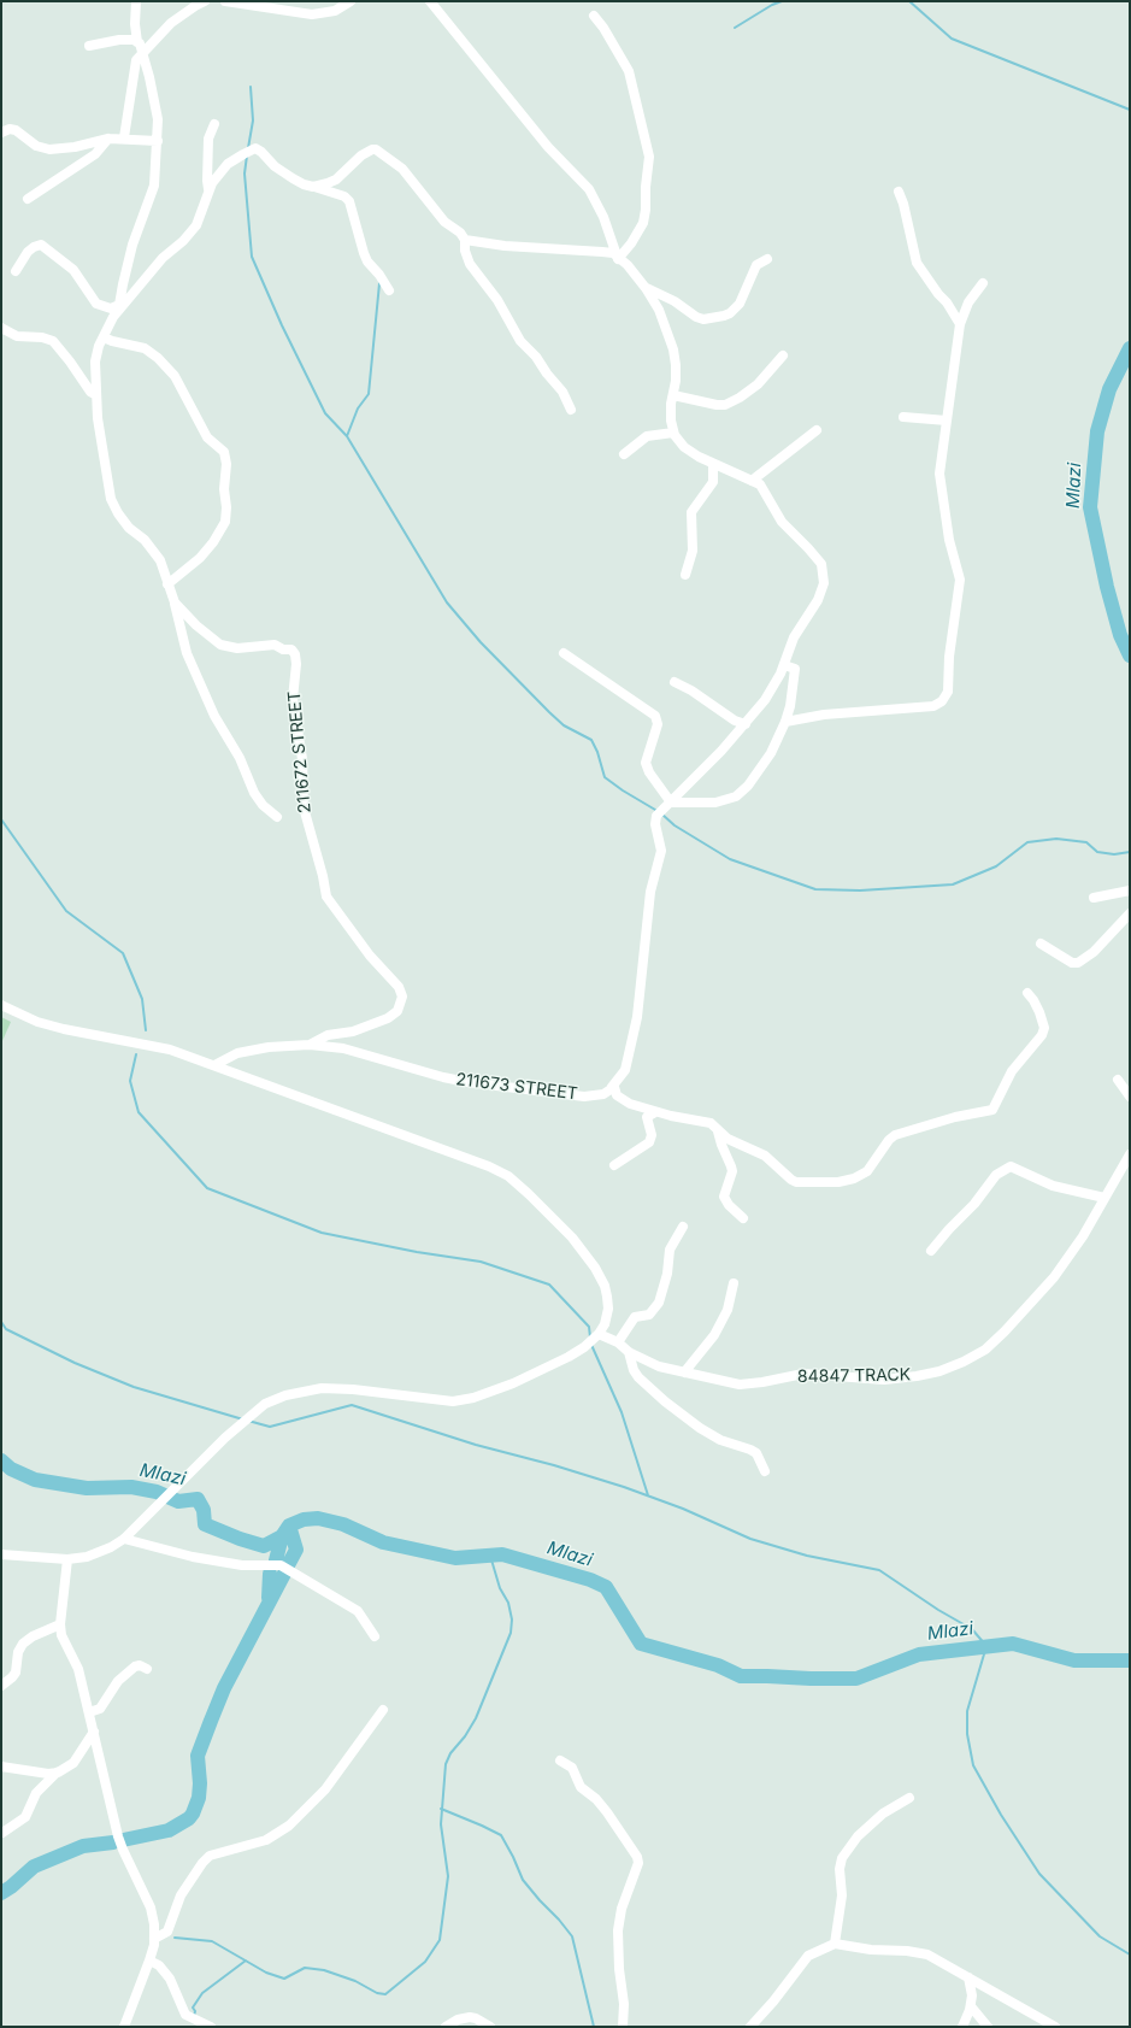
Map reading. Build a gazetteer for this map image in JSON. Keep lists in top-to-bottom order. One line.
{"streets":{"street":["211672 STREET","211673 STREET","84847 TRACK"]},"crossings":[["211672 STREET","211673 STREET"]],"water":["Mlazi"]}
